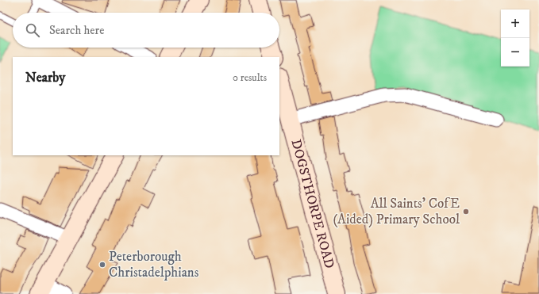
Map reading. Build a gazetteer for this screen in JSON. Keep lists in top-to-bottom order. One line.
{"streets":{"street":["DOGSTHORPE ROAD"]},"places":["All Saints' CofE (Aided) Primary School","Peterborough Christadelphians"],"page":{"map_buttons":["+","−"],"search":"Search here","heading":["Nearby","0 results"]}}
